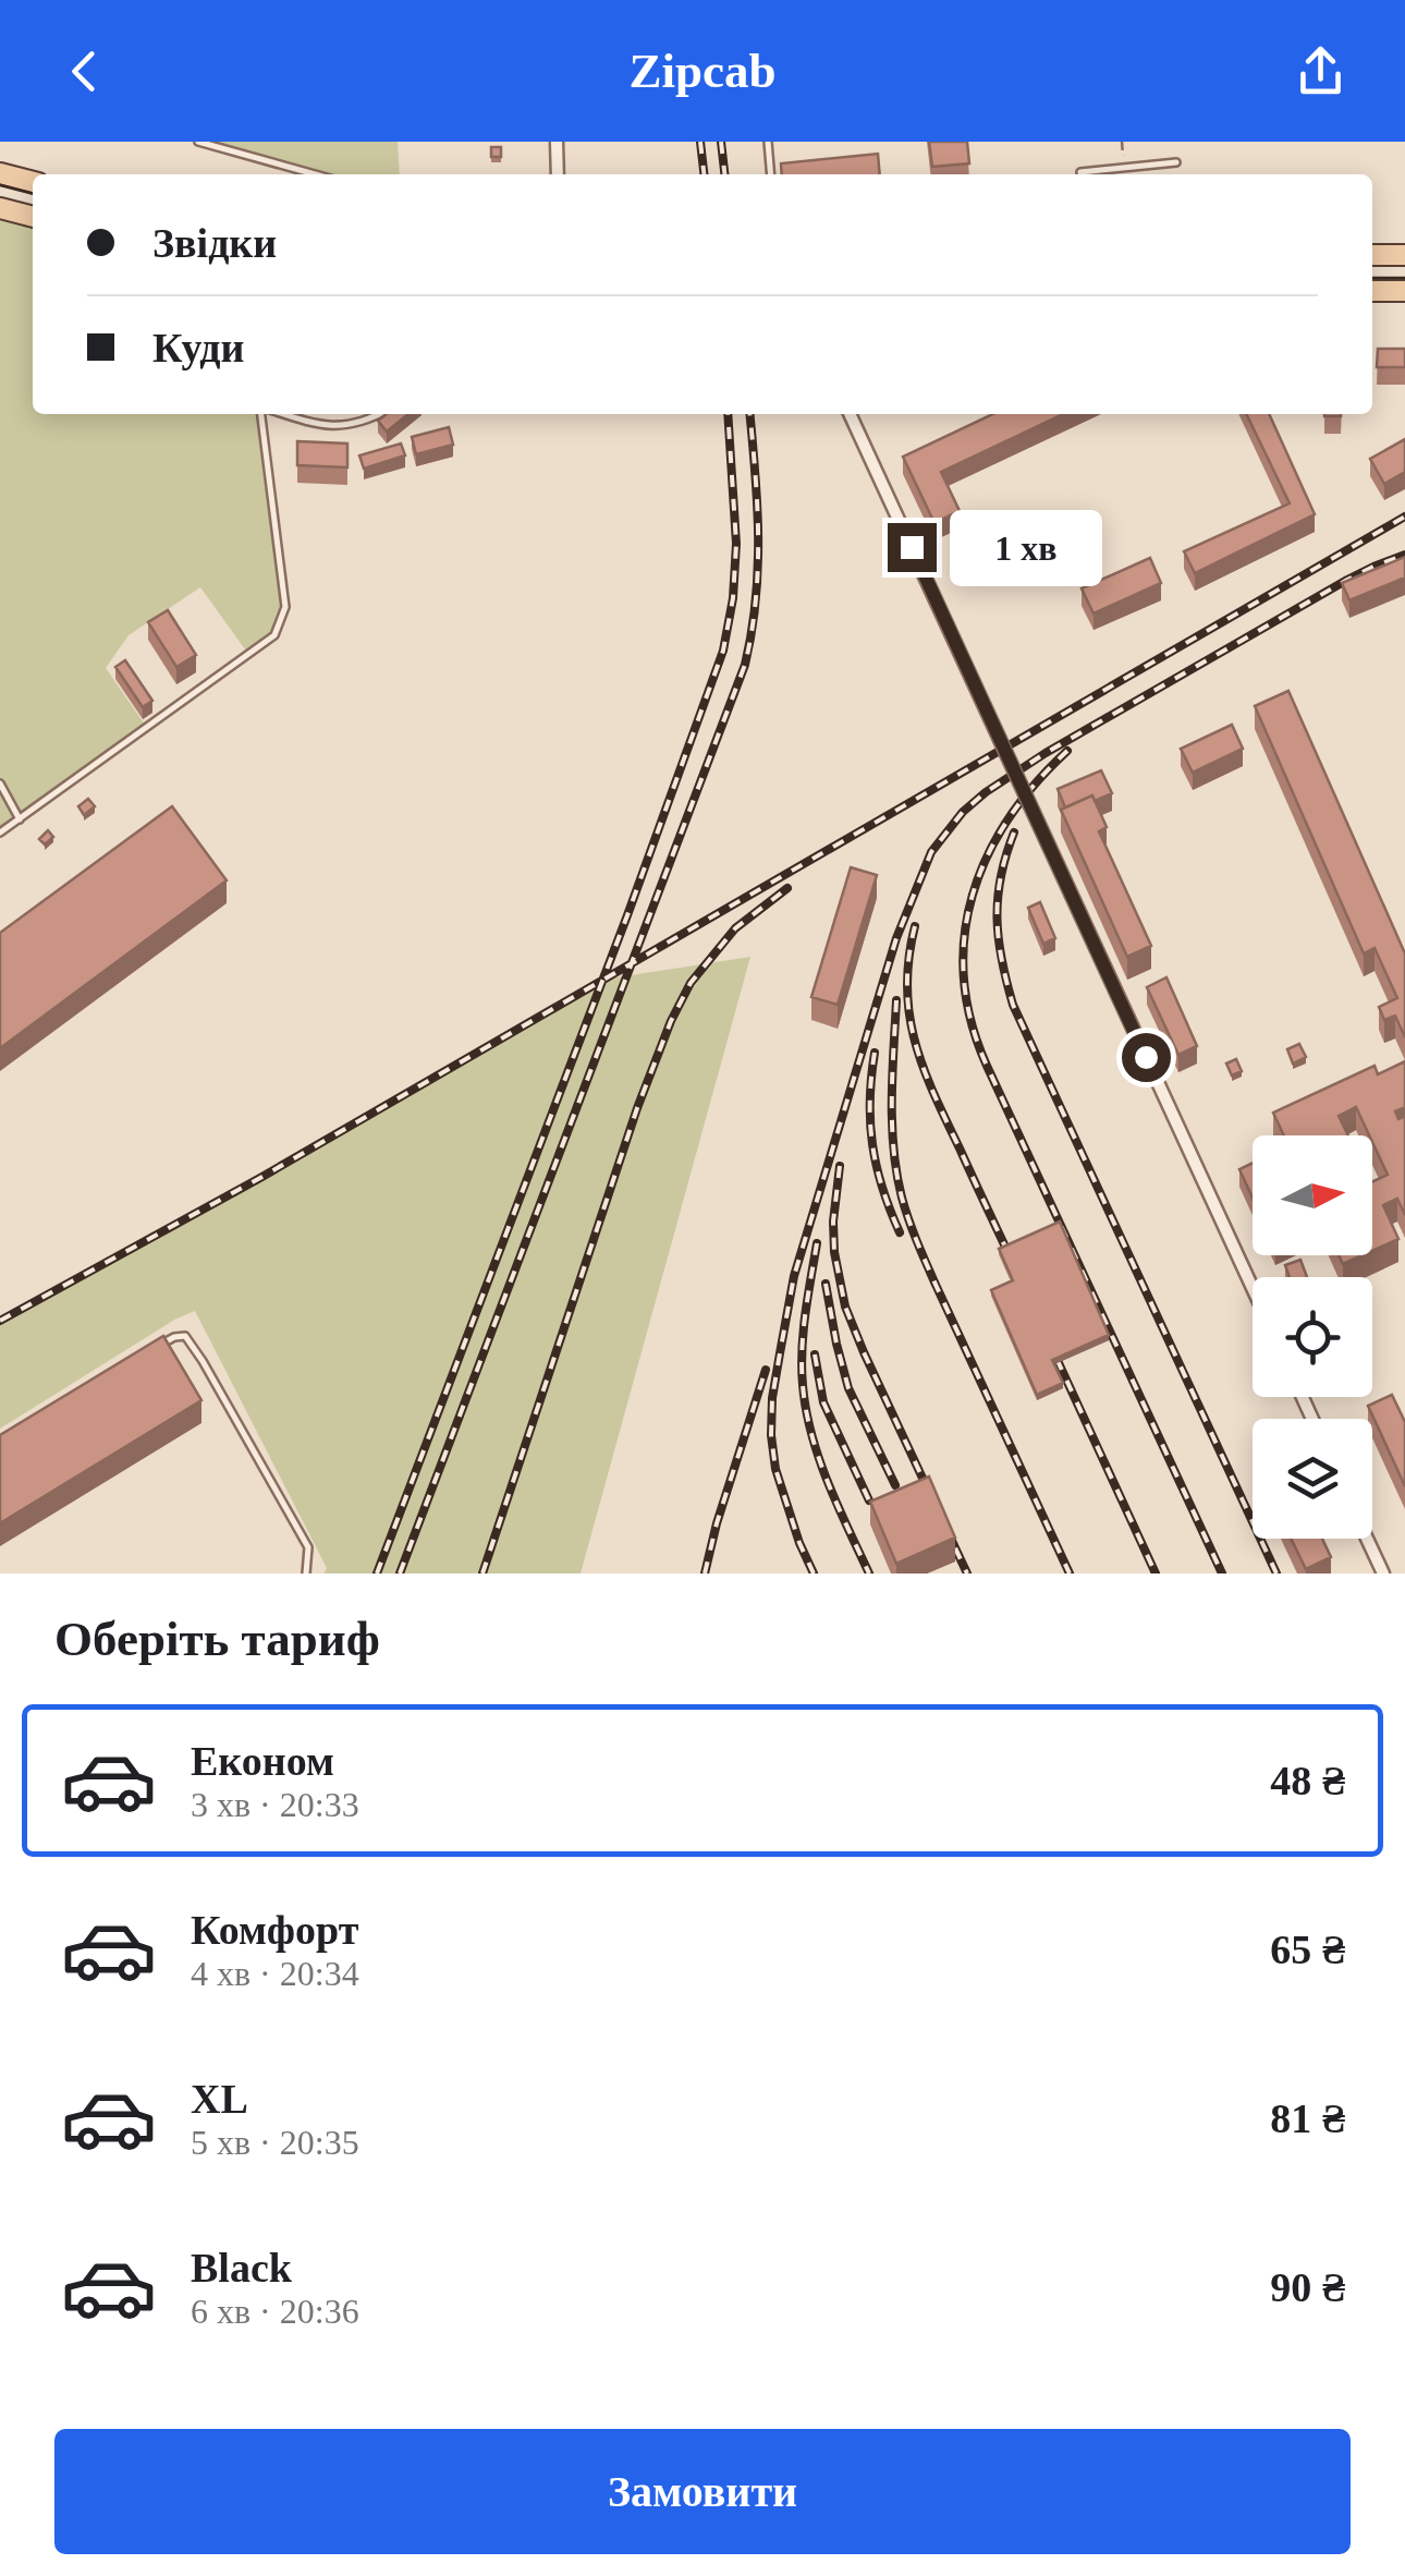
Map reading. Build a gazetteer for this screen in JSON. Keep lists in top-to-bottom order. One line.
{"north":"right","page":{"header":"Zipcab","banner":["Звідки","Куди"],"bubble":"1 хв","heading":"Оберіть тариф","list":[{"name":"Економ","note":"3 хв · 20:33","value":"48 ₴"},{"name":"Комфорт","note":"4 хв · 20:34","value":"65 ₴"},{"name":"XL","note":"5 хв · 20:35","value":"81 ₴"},{"name":"Black","note":"6 хв · 20:36","value":"90 ₴"}],"buttons":"Замовити"}}
